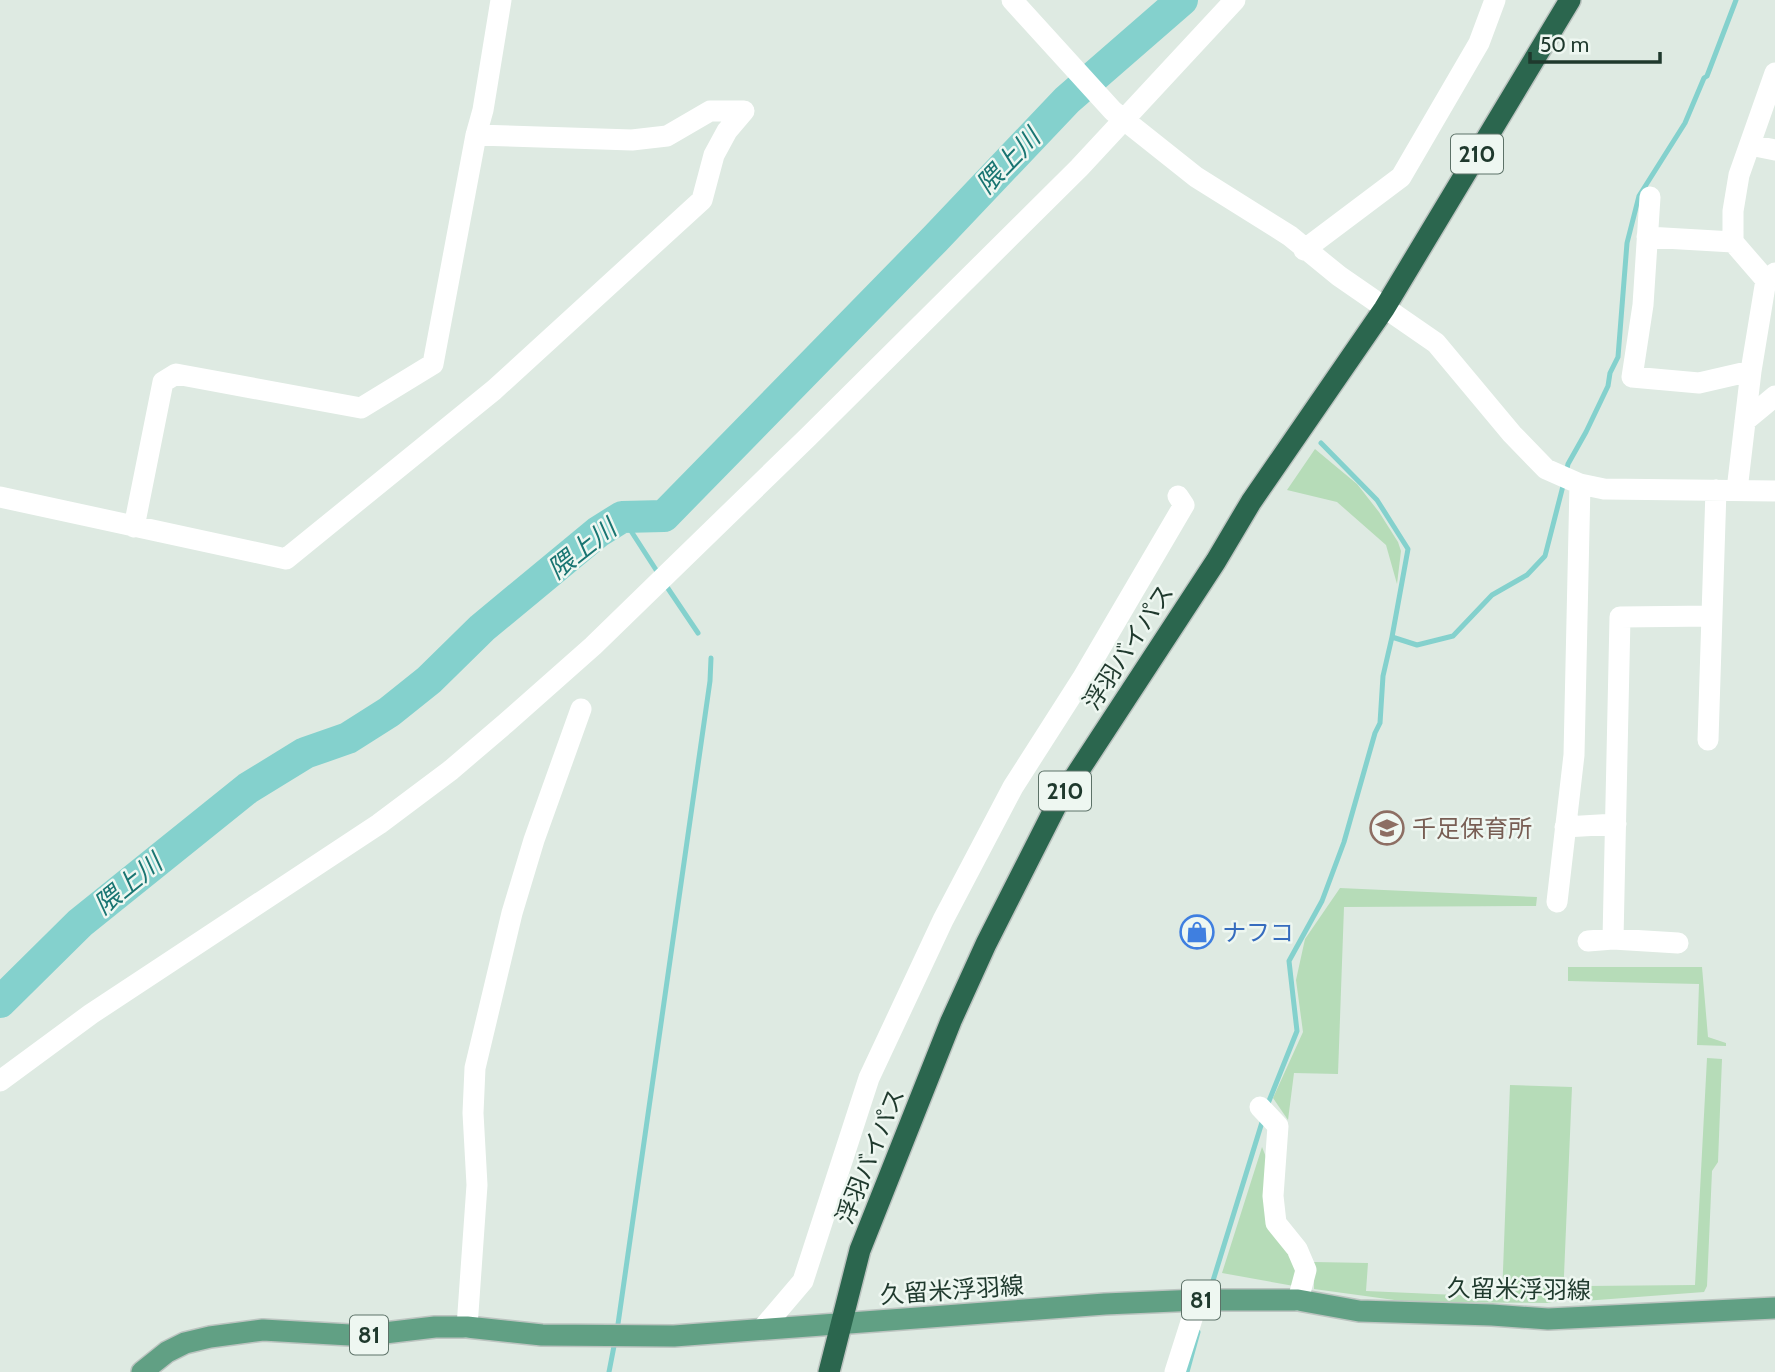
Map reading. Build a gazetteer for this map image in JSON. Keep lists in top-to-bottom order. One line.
{"streets":{"highway":["210","浮羽バイパス"],"main road":["久留米浮羽線","81"]},"crossings":[["浮羽バイパス","久留米浮羽線"]],"water":["隈上川"],"places":{"school or university":["千足保育所"],"shop":["ナフコ"]},"scale_bar":"50 m"}
